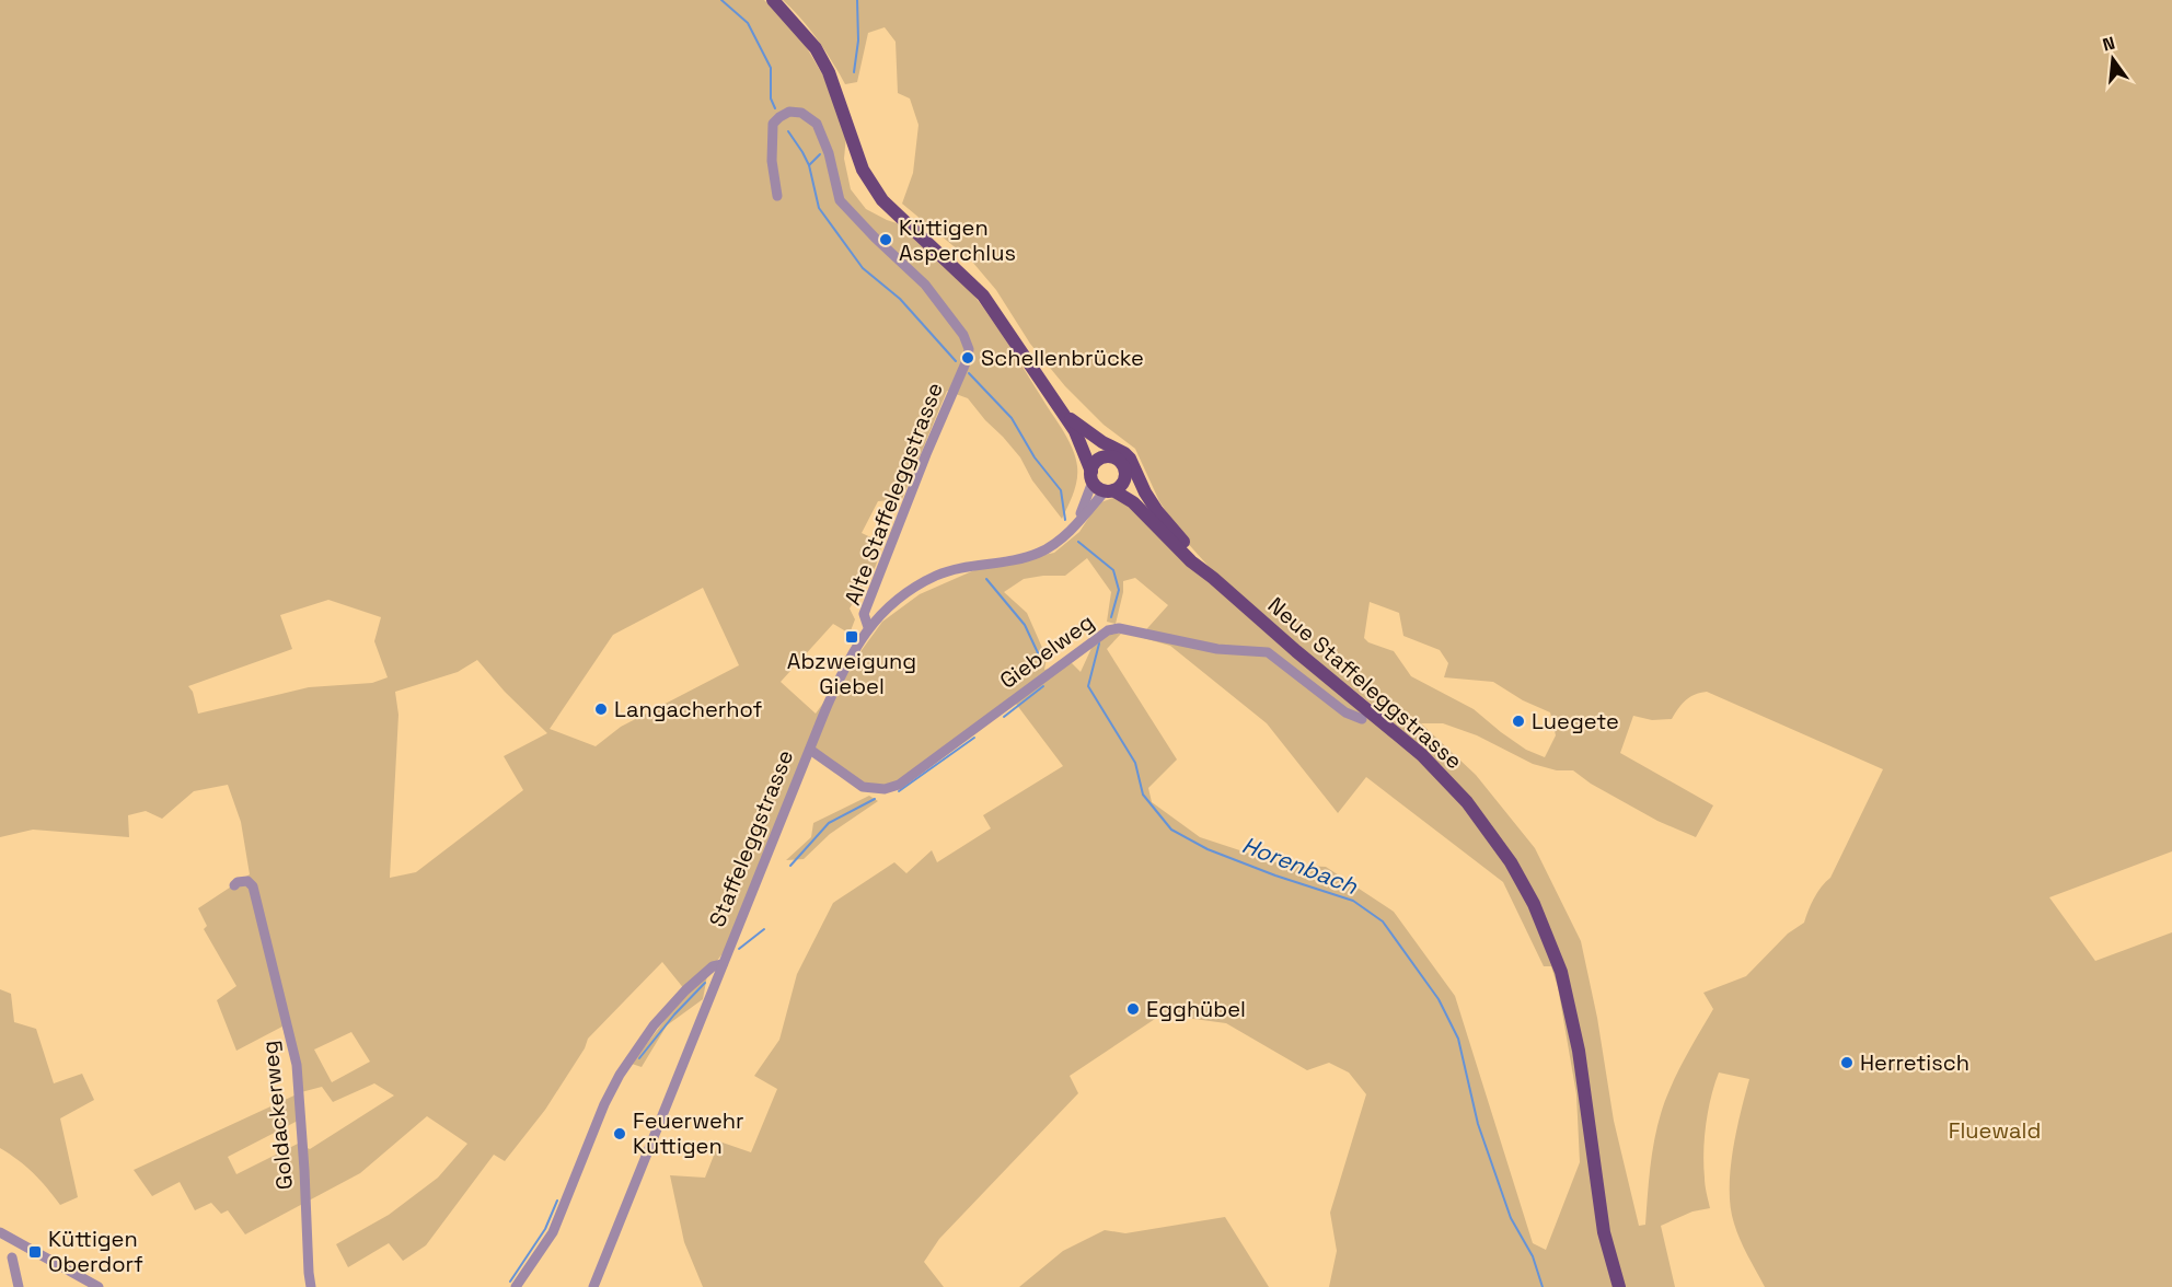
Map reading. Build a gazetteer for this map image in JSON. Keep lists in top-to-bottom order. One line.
{"streets":{"main road":["Neue Staffeleggstrasse"],"street":["Alte Staffeleggstrasse","Giebelweg","Staffeleggstrasse","Goldackerweg"]},"crossings":[["Alte Staffeleggstrasse","Staffeleggstrasse"],["Giebelweg","Staffeleggstrasse"],["Neue Staffeleggstrasse","Staffeleggstrasse"]],"water":["Horenbach"],"parks":["Fluewald"],"places":{"other":["Küttigen Asperchlus","Schellenbrücke","Langacherhof","Luegete","Egghübel","Herretisch","Feuerwehr Küttigen"],"transit":["Abzweigung Giebel","Küttigen Oberdorf"]},"north":"top"}
